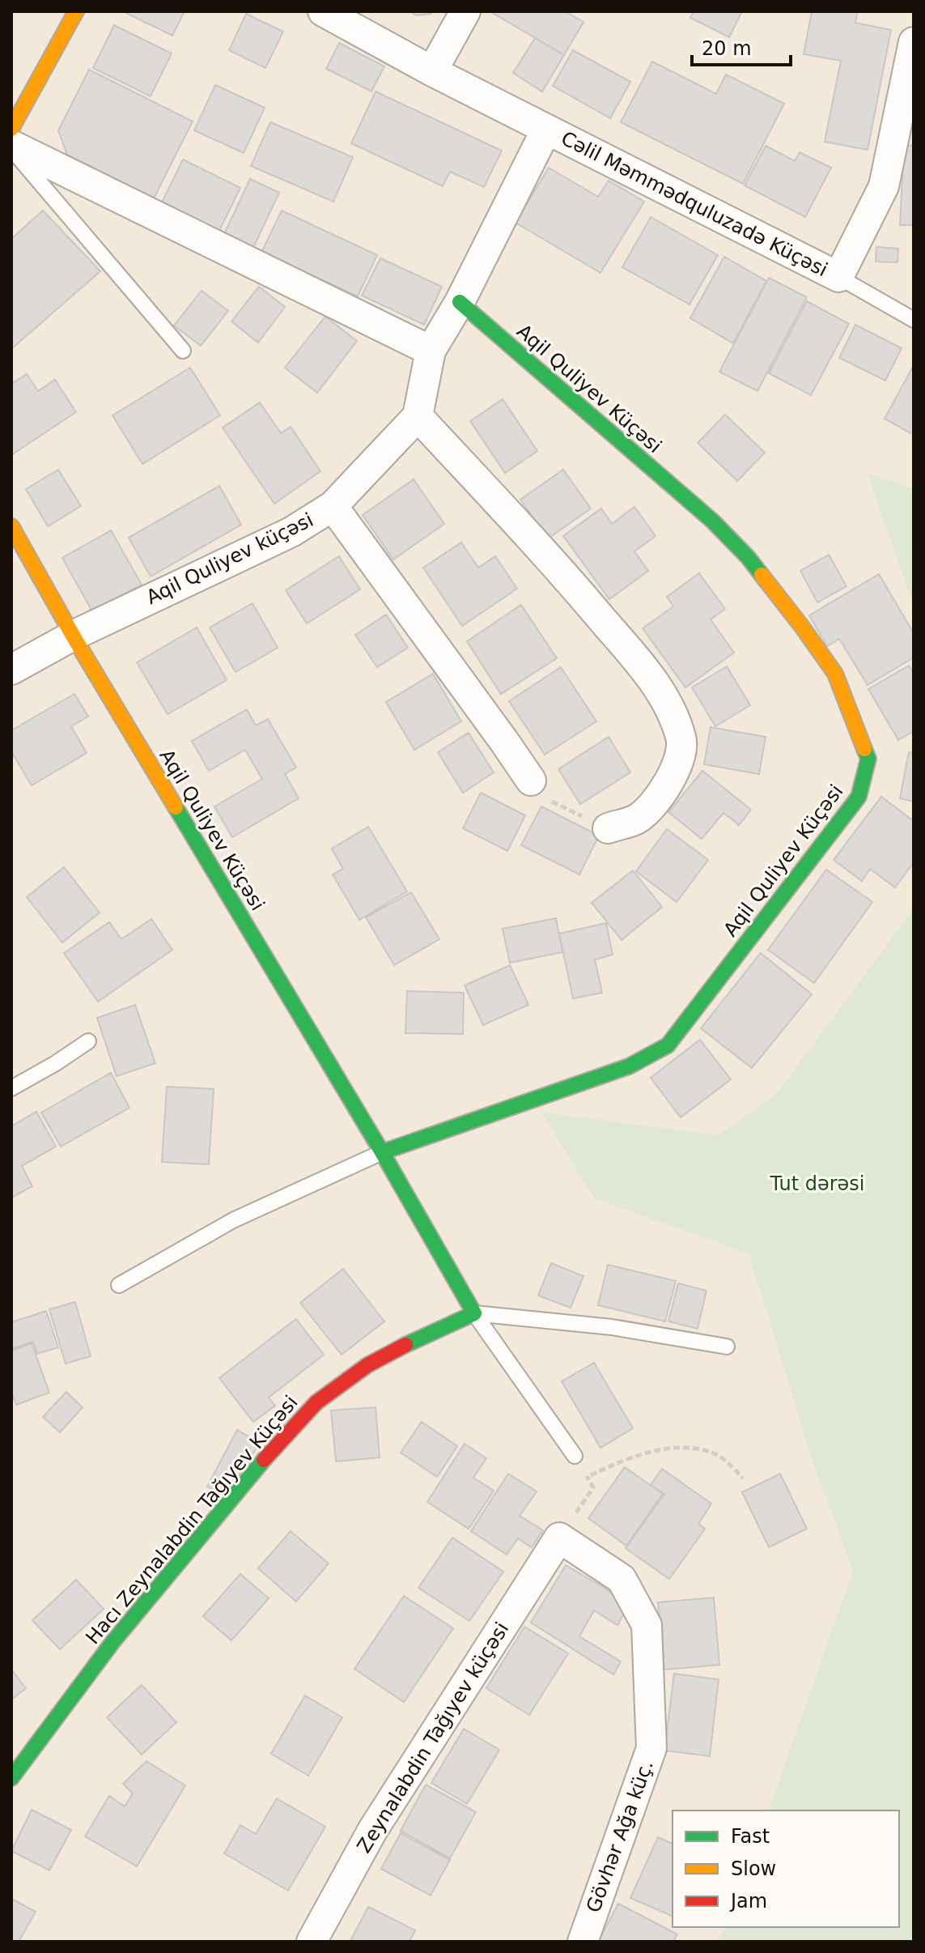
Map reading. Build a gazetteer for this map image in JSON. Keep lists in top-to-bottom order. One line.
{"streets":{"street":["Cəlil Məmmədquluzadə Küçəsi","Aqil Quliyev Küçəsi","Aqil Quliyev küçəsi","Hacı Zeynalabdin Tağıyev Küçəsi","Zeynalabdin Tağıyev küçəsi","Gövhər Ağa küç."]},"crossings":[["Aqil Quliyev Küçəsi","Aqil Quliyev küçəsi"],["Aqil Quliyev Küçəsi","Hacı Zeynalabdin Tağıyev Küçəsi"],["Zeynalabdin Tağıyev küçəsi","Gövhər Ağa küç."]],"parks":["Tut dərəsi"],"legend":["Fast","Slow","Jam"],"scale_bar":"20 m"}
